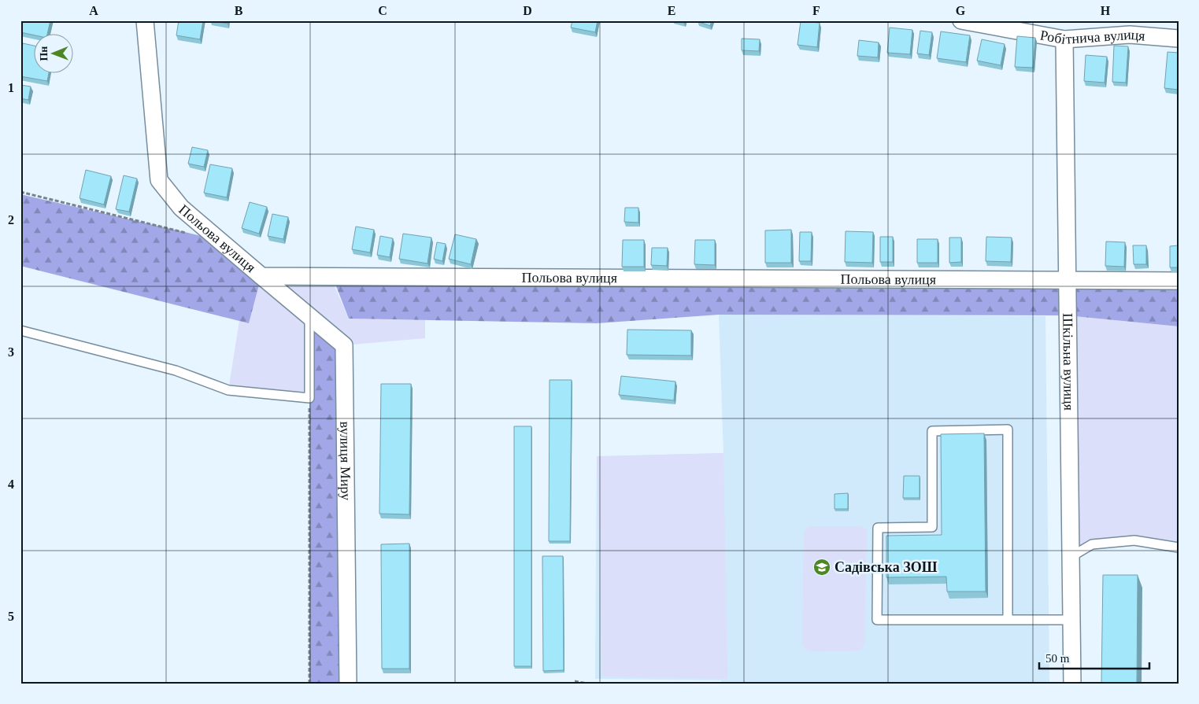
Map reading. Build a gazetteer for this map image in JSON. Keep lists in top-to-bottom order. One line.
{"streets":{"street":["Робітнича вулиця","Польова вулиця","Шкільна вулиця","вулиця Миру"]},"crossings":[["Робітнича вулиця","Шкільна вулиця"],["Польова вулиця","Шкільна вулиця"],["Польова вулиця","вулиця Миру"]],"places":{"school or university":["Садівська ЗОШ"]},"scale_bar":"50 m","north":"left","grid":{"columns":["A","B","C","D","E","F","G","H"],"rows":["1","2","3","4","5"]}}
